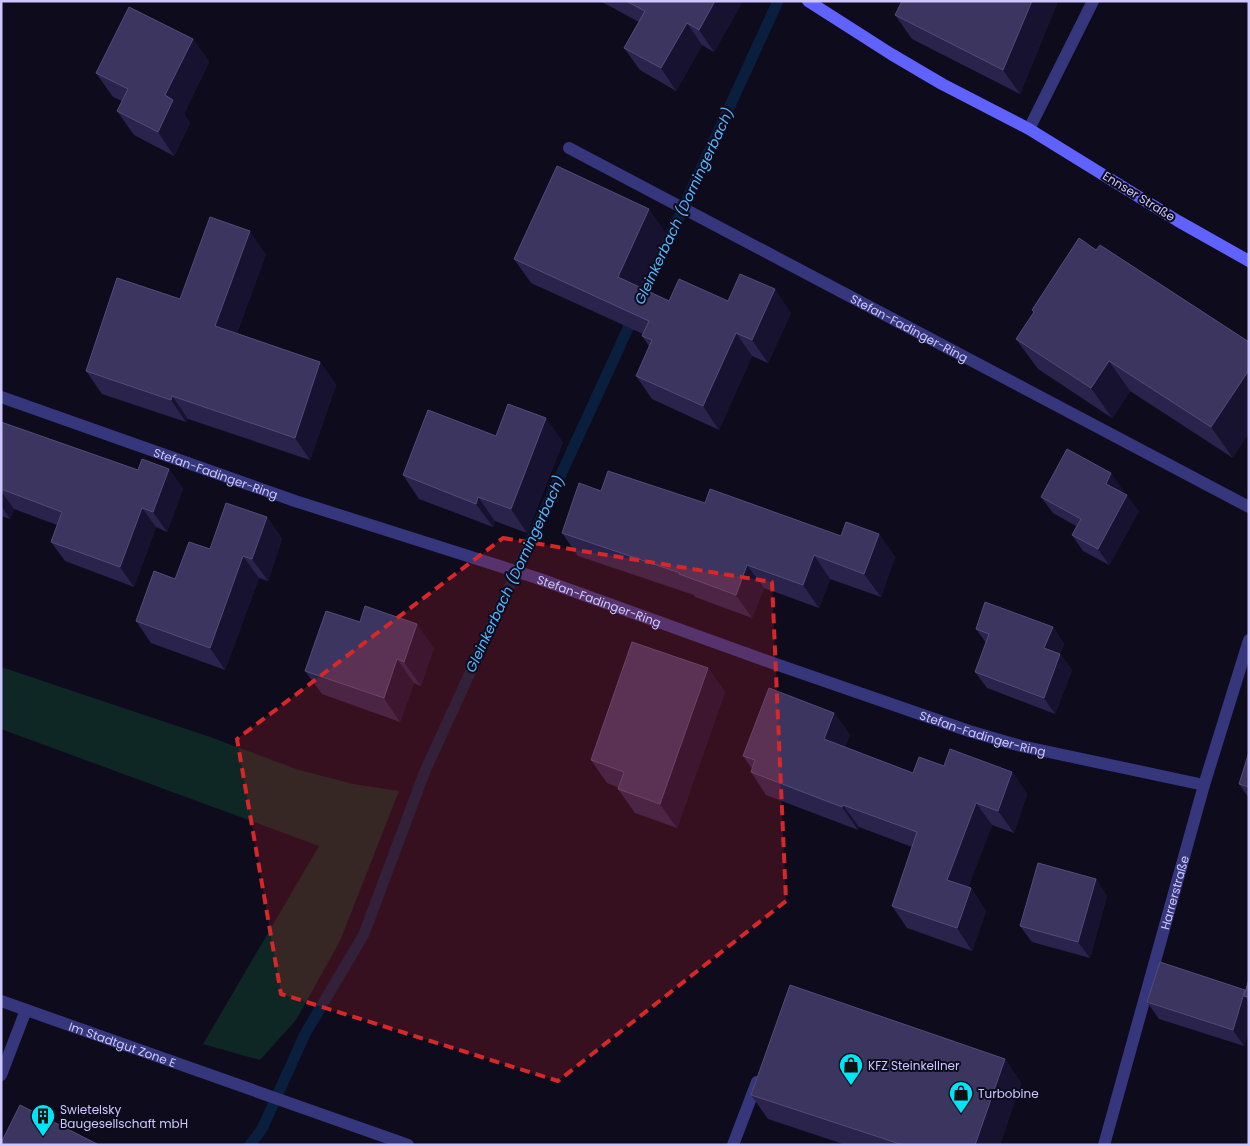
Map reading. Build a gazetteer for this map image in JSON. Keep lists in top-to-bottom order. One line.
{"streets":{"street":["Ennser Straße","Stefan-Fadinger-Ring","Harrerstraße","Im Stadtgut Zone E"]},"crossings":[["Stefan-Fadinger-Ring","Harrerstraße"]],"water":["Gleinkerbach (Dorningerbach)"],"places":{"shop":["KFZ Steinkellner","Turbobine"],"building":["Swietelsky Baugesellschaft mbH"]}}
